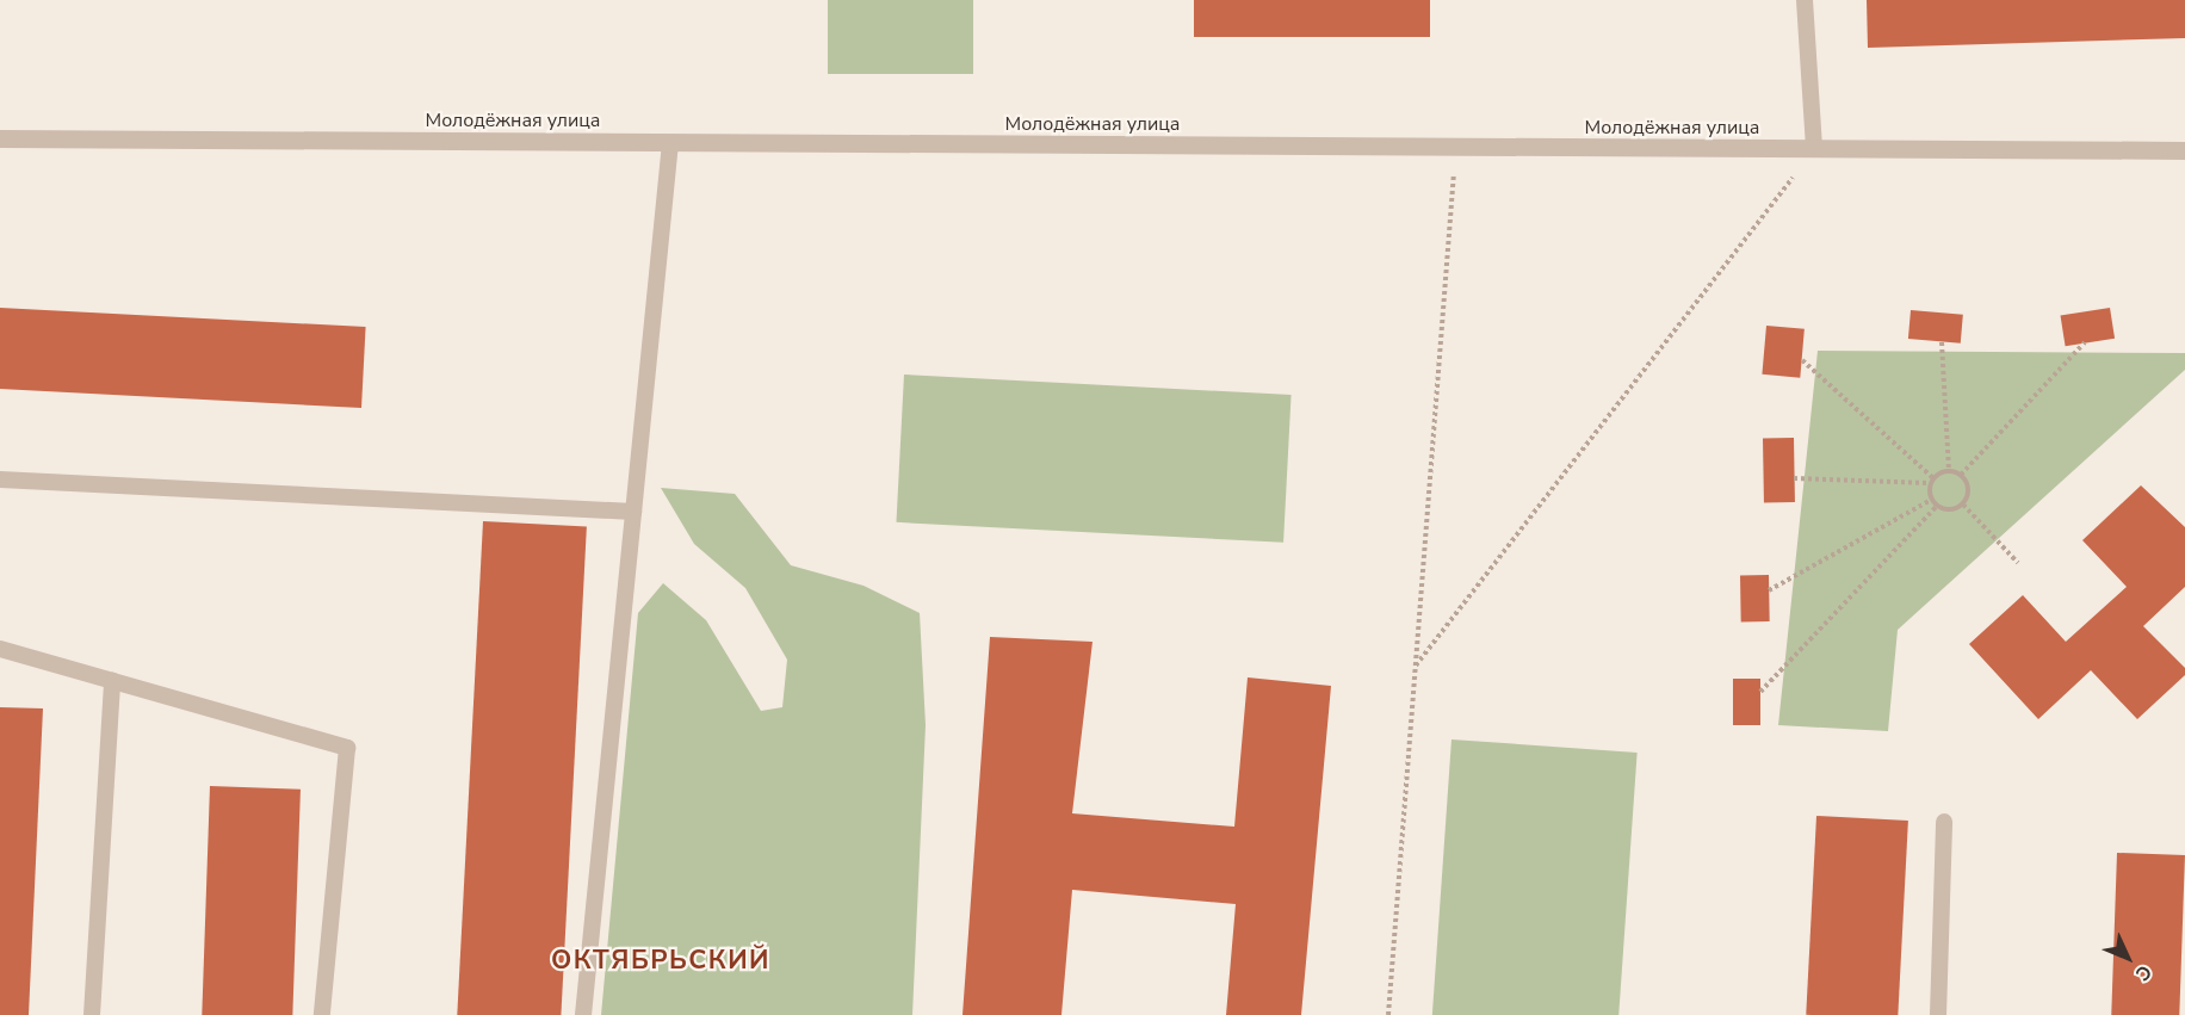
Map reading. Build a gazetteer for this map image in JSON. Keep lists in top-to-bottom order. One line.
{"streets":{"street":["Молодёжная улица"]},"districts":["ОКТЯБРЬСКИЙ"],"north":"bottom right"}
